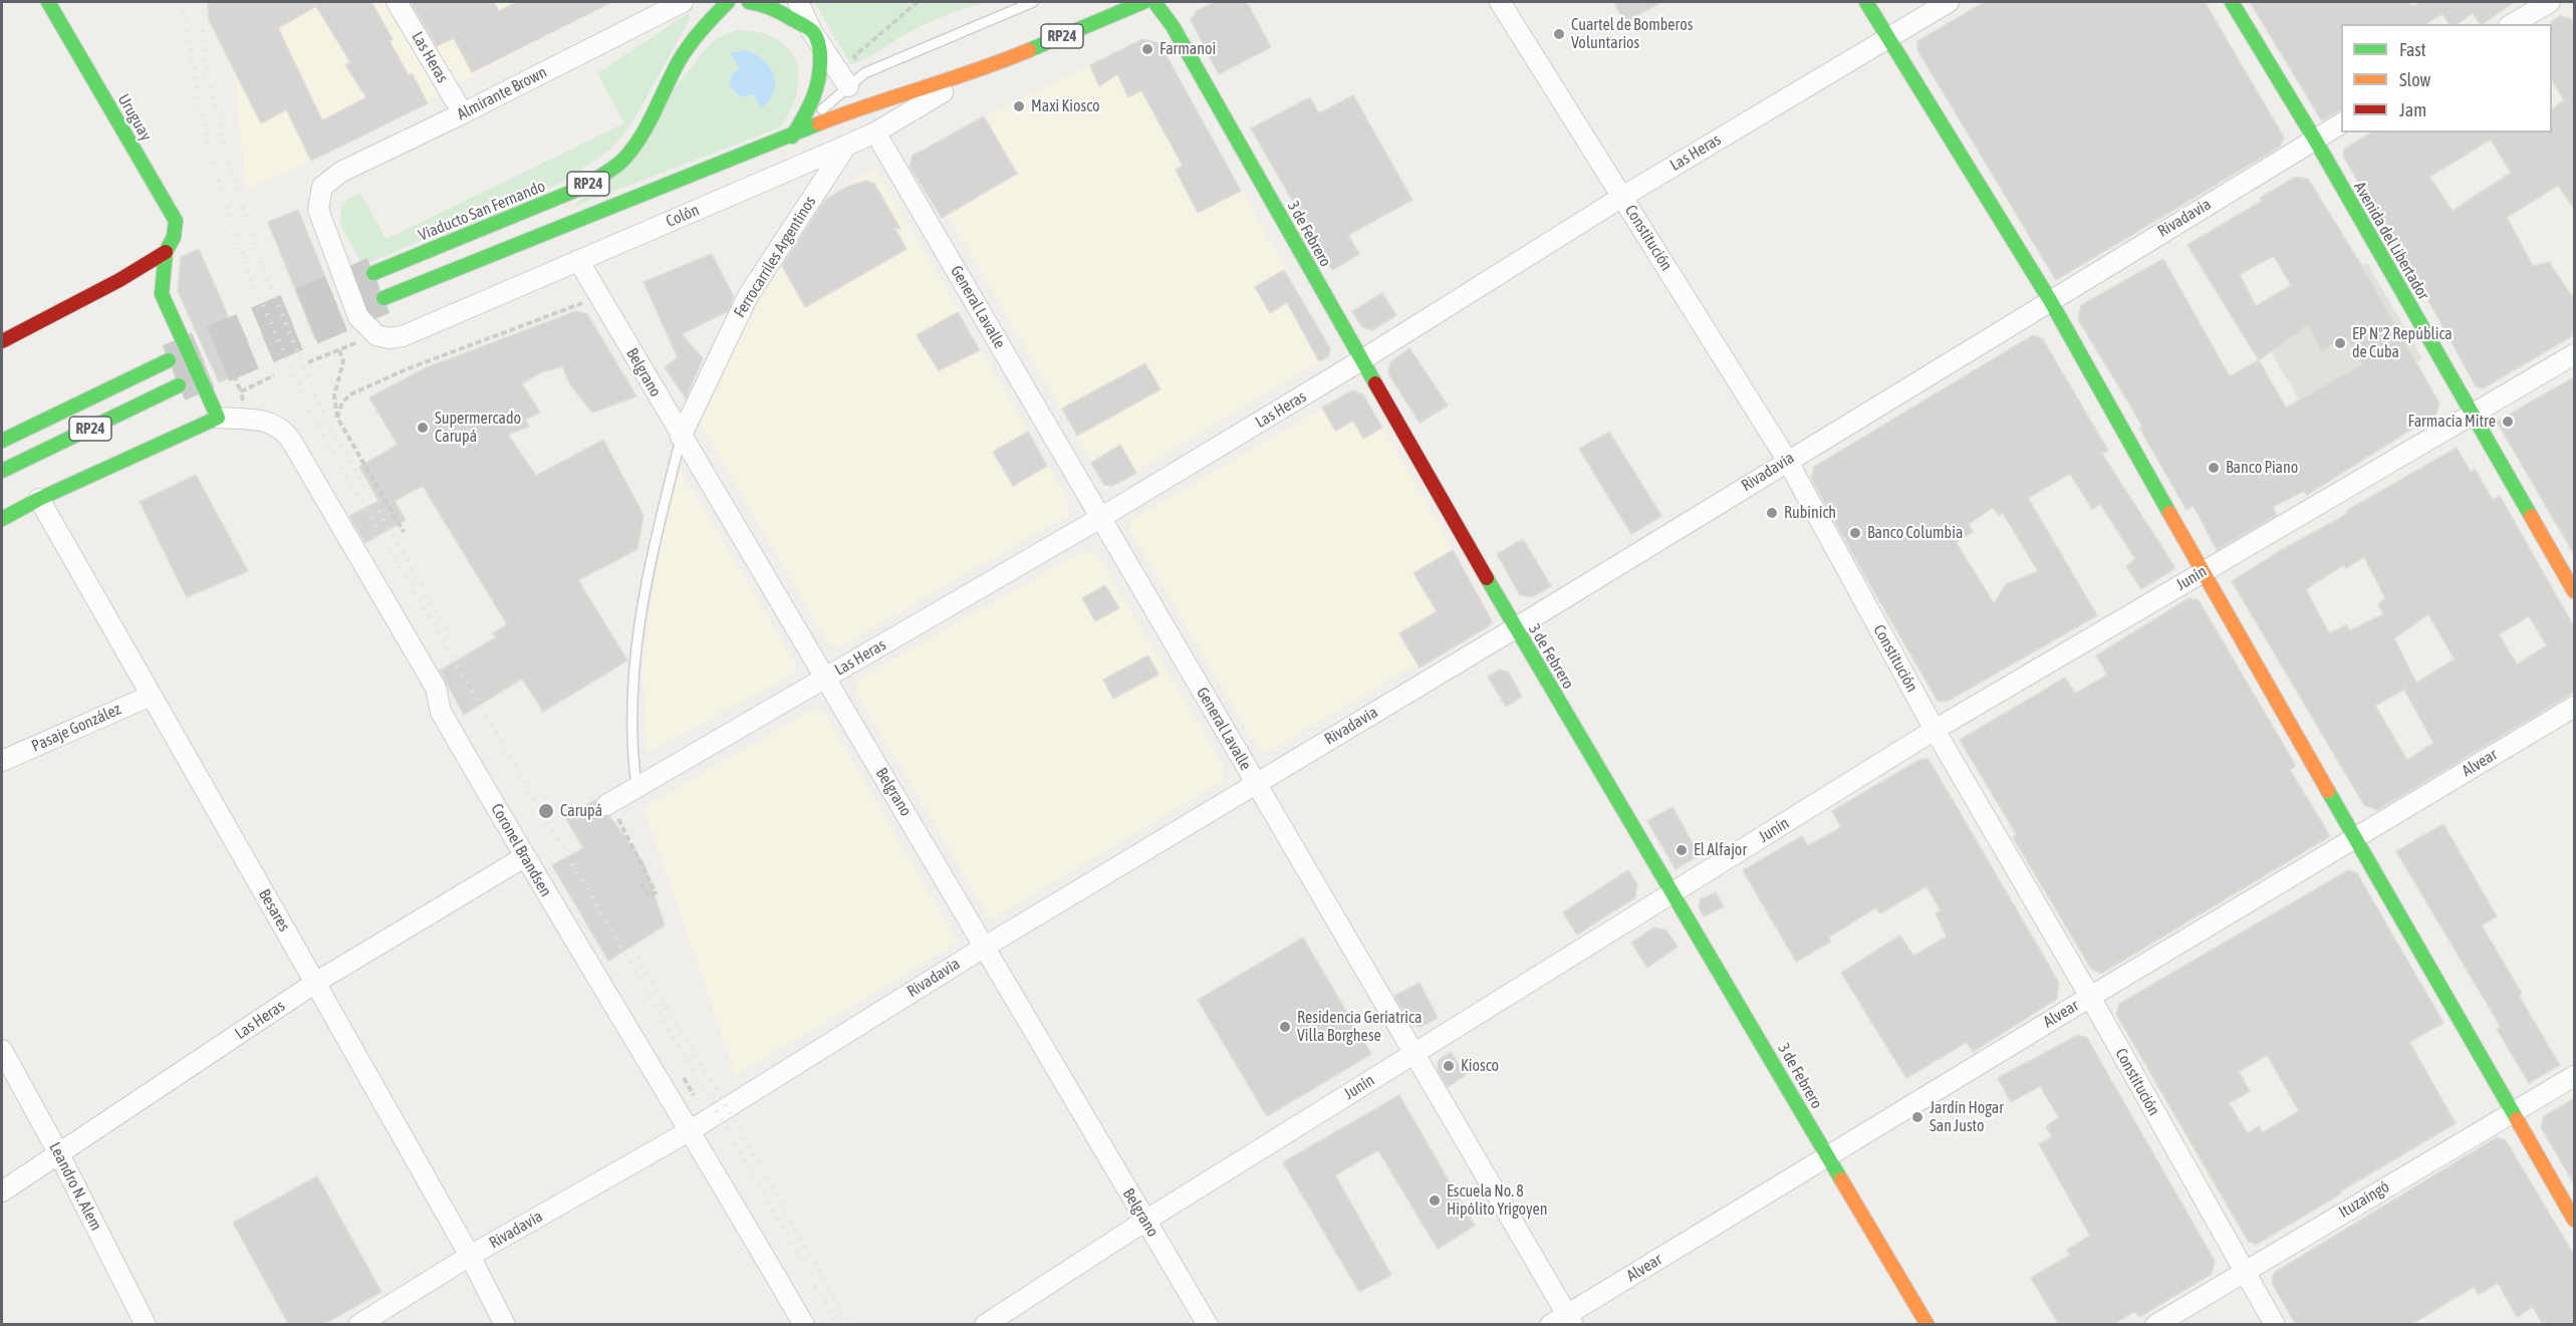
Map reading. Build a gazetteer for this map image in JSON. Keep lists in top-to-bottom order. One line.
{"streets":{"main road":["RP24","Uruguay","Viaducto San Fernando","Colón","3 de Febrero","Avenida del Libertador"],"street":["Las Heras","Almirante Brown","Rivadavia","Constitución","Ferrocarriles Argentinos","General Lavalle","Belgrano","Junín","Pasaje González","Alvear","Coronel Brandsen","Besares","Leandro N. Alem","Ituzaingó"]},"crossings":[["RP24","Colón"],["RP24","Coronel Brandsen"],["RP24","Besares"],["Las Heras","Almirante Brown"],["Las Heras","3 de Febrero"],["Las Heras","Constitución"],["Las Heras","General Lavalle"],["Las Heras","Belgrano"],["Las Heras","Coronel Brandsen"],["Las Heras","Besares"],["Las Heras","Leandro N. Alem"],["Almirante Brown","Colón"],["Colón","Ferrocarriles Argentinos"],["Colón","General Lavalle"],["Colón","Belgrano"],["Rivadavia","3 de Febrero"],["Rivadavia","Constitución"],["Rivadavia","Avenida del Libertador"],["Rivadavia","General Lavalle"],["Rivadavia","Belgrano"],["Rivadavia","Coronel Brandsen"],["Rivadavia","Besares"],["3 de Febrero","Junín"],["3 de Febrero","Alvear"],["Constitución","Junín"],["Constitución","Alvear"],["Constitución","Ituzaingó"],["Avenida del Libertador","Junín"],["Ferrocarriles Argentinos","Belgrano"],["General Lavalle","Junín"],["General Lavalle","Alvear"],["Belgrano","Junín"],["Pasaje González","Besares"]],"places":["Cuartel de Bomberos Voluntarios","Farmanoi","Maxi Kiosco","EP Nº2 República de Cuba","Farmacia Mitre","Supermercado Carupá","Banco Piano","Rubinich","Banco Columbia","Carupá","El Alfajor","Residencia Geriatrica Villa Borghese","Kiosco","Jardín Hogar San Justo","Escuela No. 8 Hipólito Yrigoyen"],"legend":["Fast","Slow","Jam"]}
